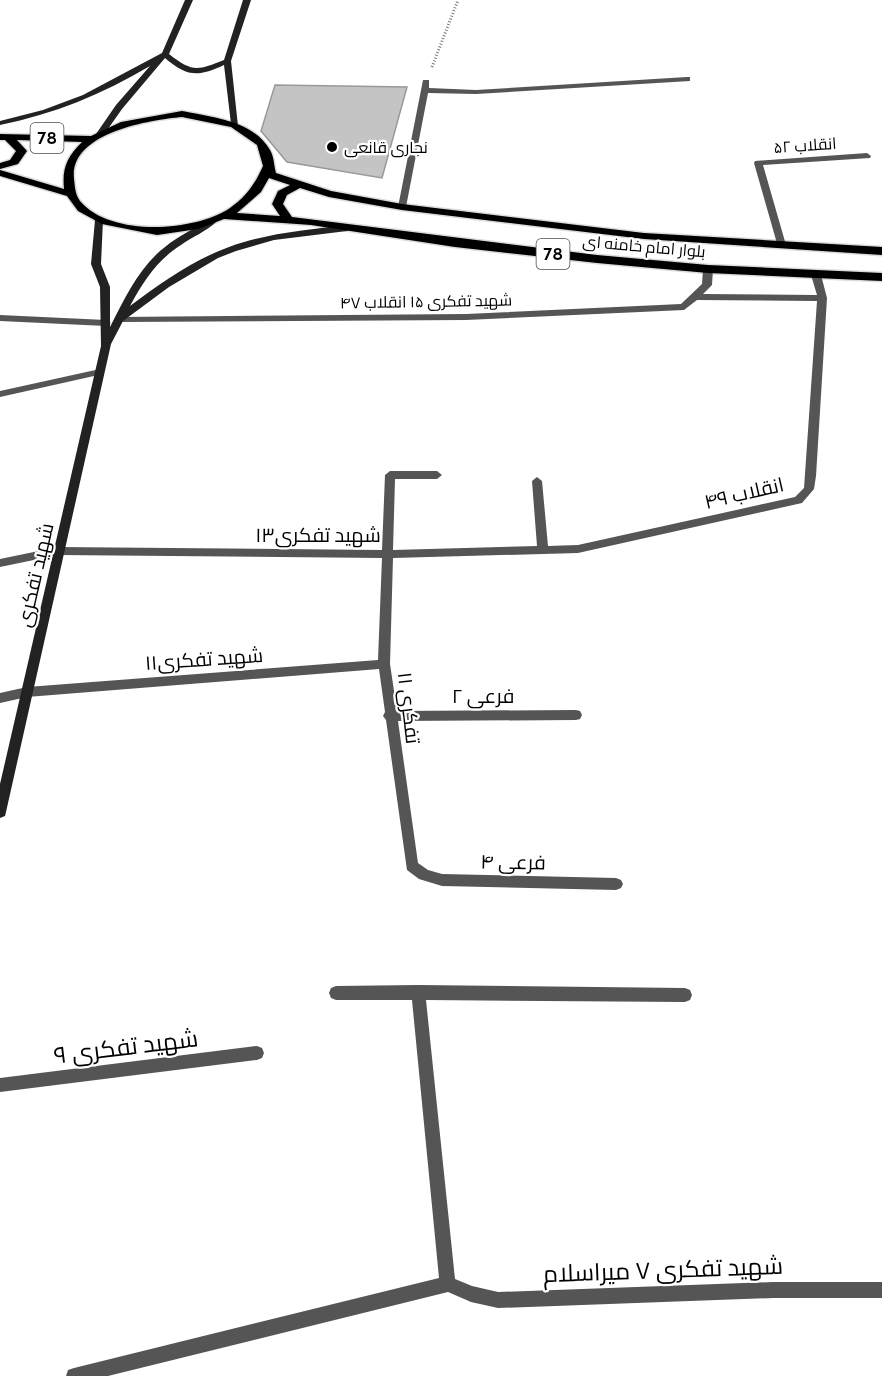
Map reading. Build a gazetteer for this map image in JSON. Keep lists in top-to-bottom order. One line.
{"streets":{"main road":["78","بلوار امام خامنه ای"],"street":["انقلاب ۵۲","شهید تفکری ۱۵ انقلاب ۴۷","انقلاب ۴۹","شهید تفکری۱۳","شهید تفکری","شهید تفکری۱۱","فرعی ۲","تفکری ۱۱","فرعی ۴","شهید تفکری ۹","شهید تفکری ۷ میراسلام"]},"crossings":[["78","بلوار امام خامنه ای"],["انقلاب ۵۲","بلوار امام خامنه ای"],["بلوار امام خامنه ای","انقلاب ۴۹"],["انقلاب ۴۹","شهید تفکری۱۳"],["شهید تفکری۱۳","شهید تفکری"],["شهید تفکری۱۳","تفکری ۱۱"],["شهید تفکری","شهید تفکری۱۱"],["شهید تفکری۱۱","تفکری ۱۱"],["فرعی ۲","تفکری ۱۱"],["تفکری ۱۱","فرعی ۴"]],"places":["نجاری قانعی"]}
